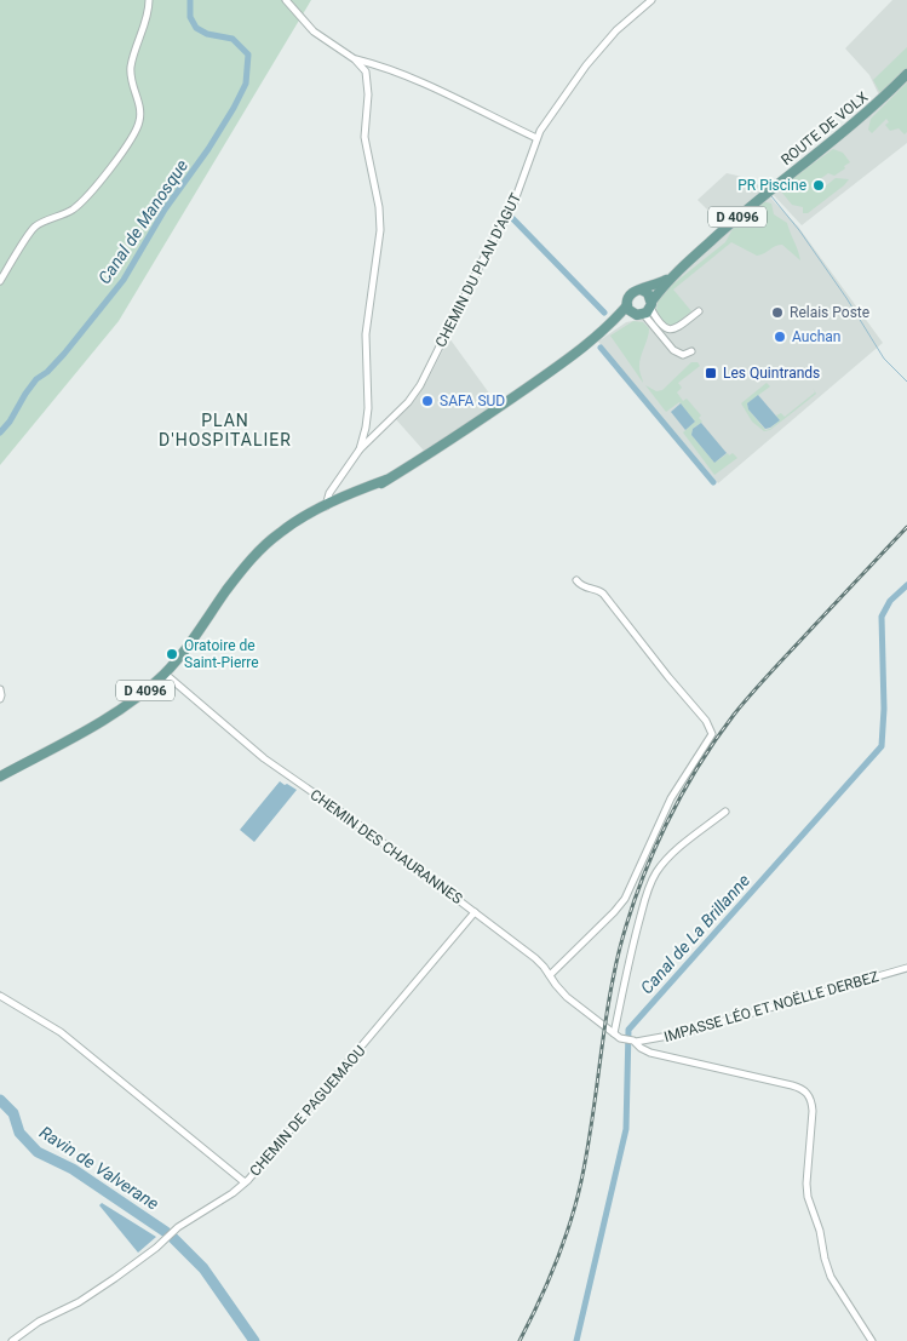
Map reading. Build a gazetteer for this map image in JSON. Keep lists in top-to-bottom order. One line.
{"streets":{"main road":["ROUTE DE VOLX","D 4096"],"street":["CHEMIN DU PLAN D'AGUT","CHEMIN DES CHAURANNES","IMPASSE LÉO ET NOËLLE DERBEZ","CHEMIN DE PAGUEMAOU"]},"crossings":[["ROUTE DE VOLX","CHEMIN DES CHAURANNES"],["CHEMIN DES CHAURANNES","IMPASSE LÉO ET NOËLLE DERBEZ"],["CHEMIN DES CHAURANNES","CHEMIN DE PAGUEMAOU"]],"districts":["PLAN D'HOSPITALIER"],"water":["Canal de Manosque","Canal de La Brillanne","Ravin de Valverane"],"places":{"other":["PR Piscine","Relais Poste","Auchan","SAFA SUD","Oratoire de Saint-Pierre"],"transit":["Les Quintrands"]}}
